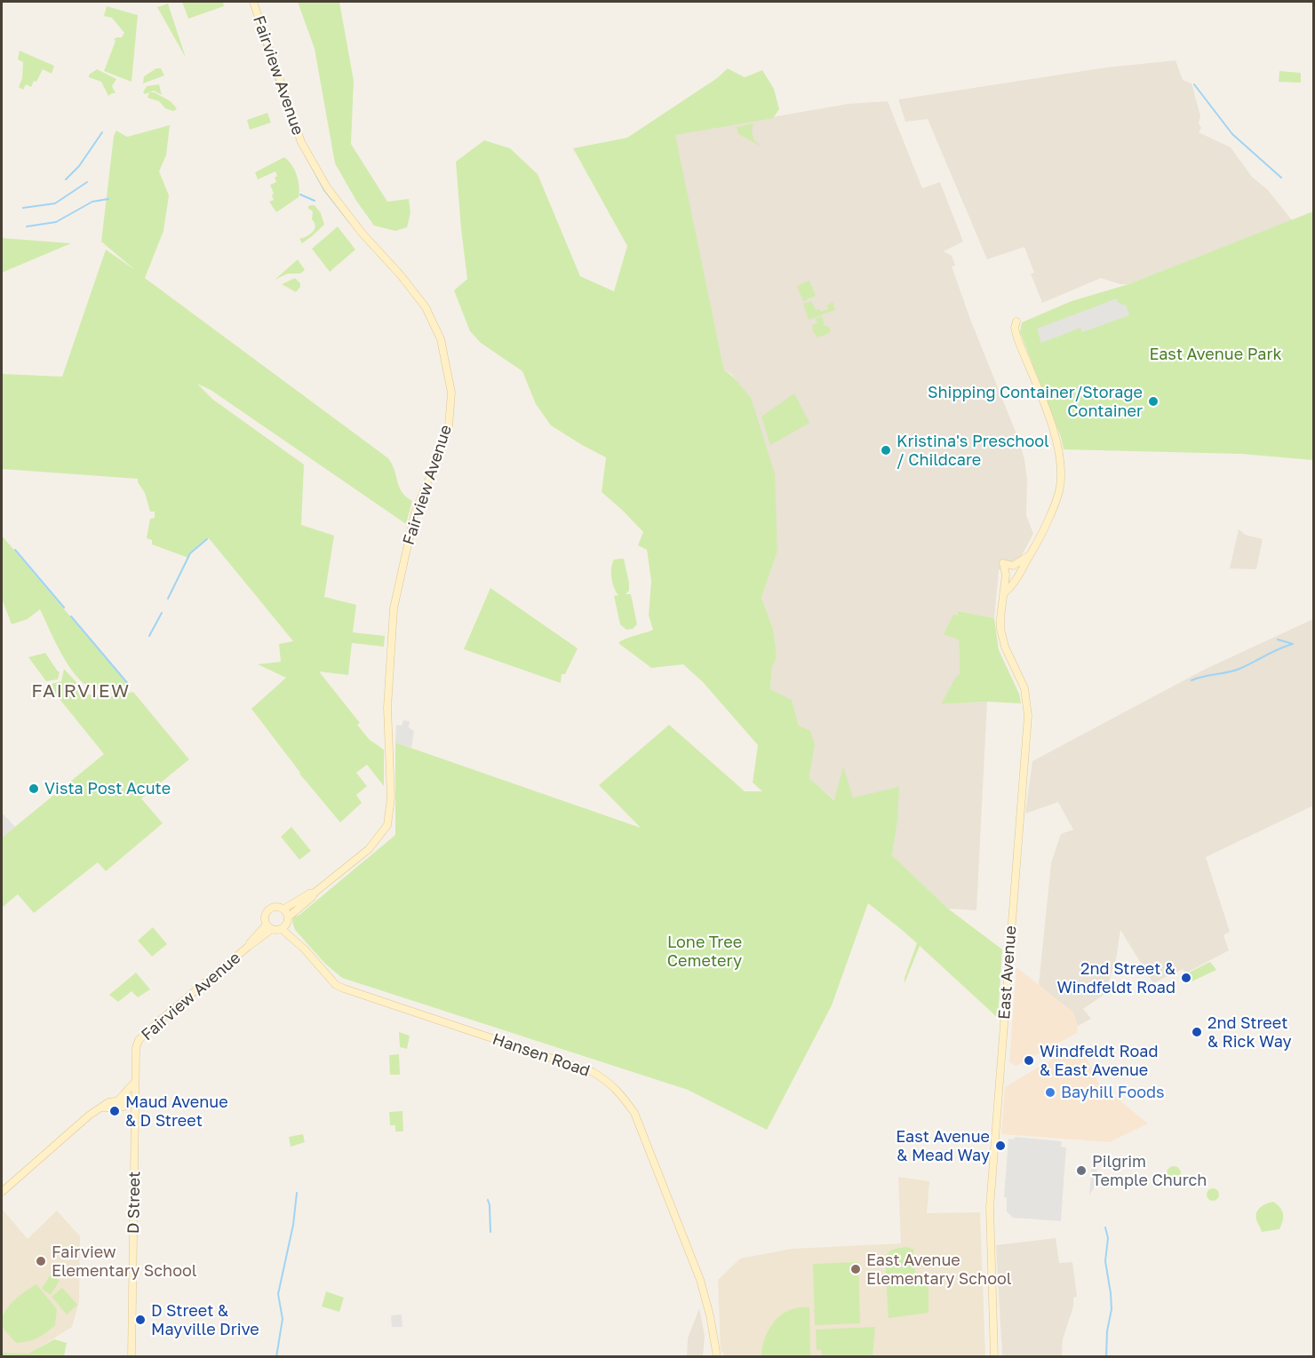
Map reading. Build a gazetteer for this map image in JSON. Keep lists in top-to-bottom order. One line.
{"streets":{"street":["Fairview Avenue","East Avenue","Hansen Road","D Street"]},"crossings":[["Fairview Avenue","Hansen Road"],["Fairview Avenue","D Street"]],"districts":["FAIRVIEW"],"parks":["East Avenue Park","Lone Tree Cemetery"],"places":["Shipping Container/Storage Container","Kristina's Preschool / Childcare","Vista Post Acute","2nd Street & Windfeldt Road","2nd Street & Rick Way","Windfeldt Road & East Avenue","Bayhill Foods","Maud Avenue & D Street","East Avenue & Mead Way","Pilgrim Temple Church","Fairview Elementary School","East Avenue Elementary School","D Street & Mayville Drive"]}
